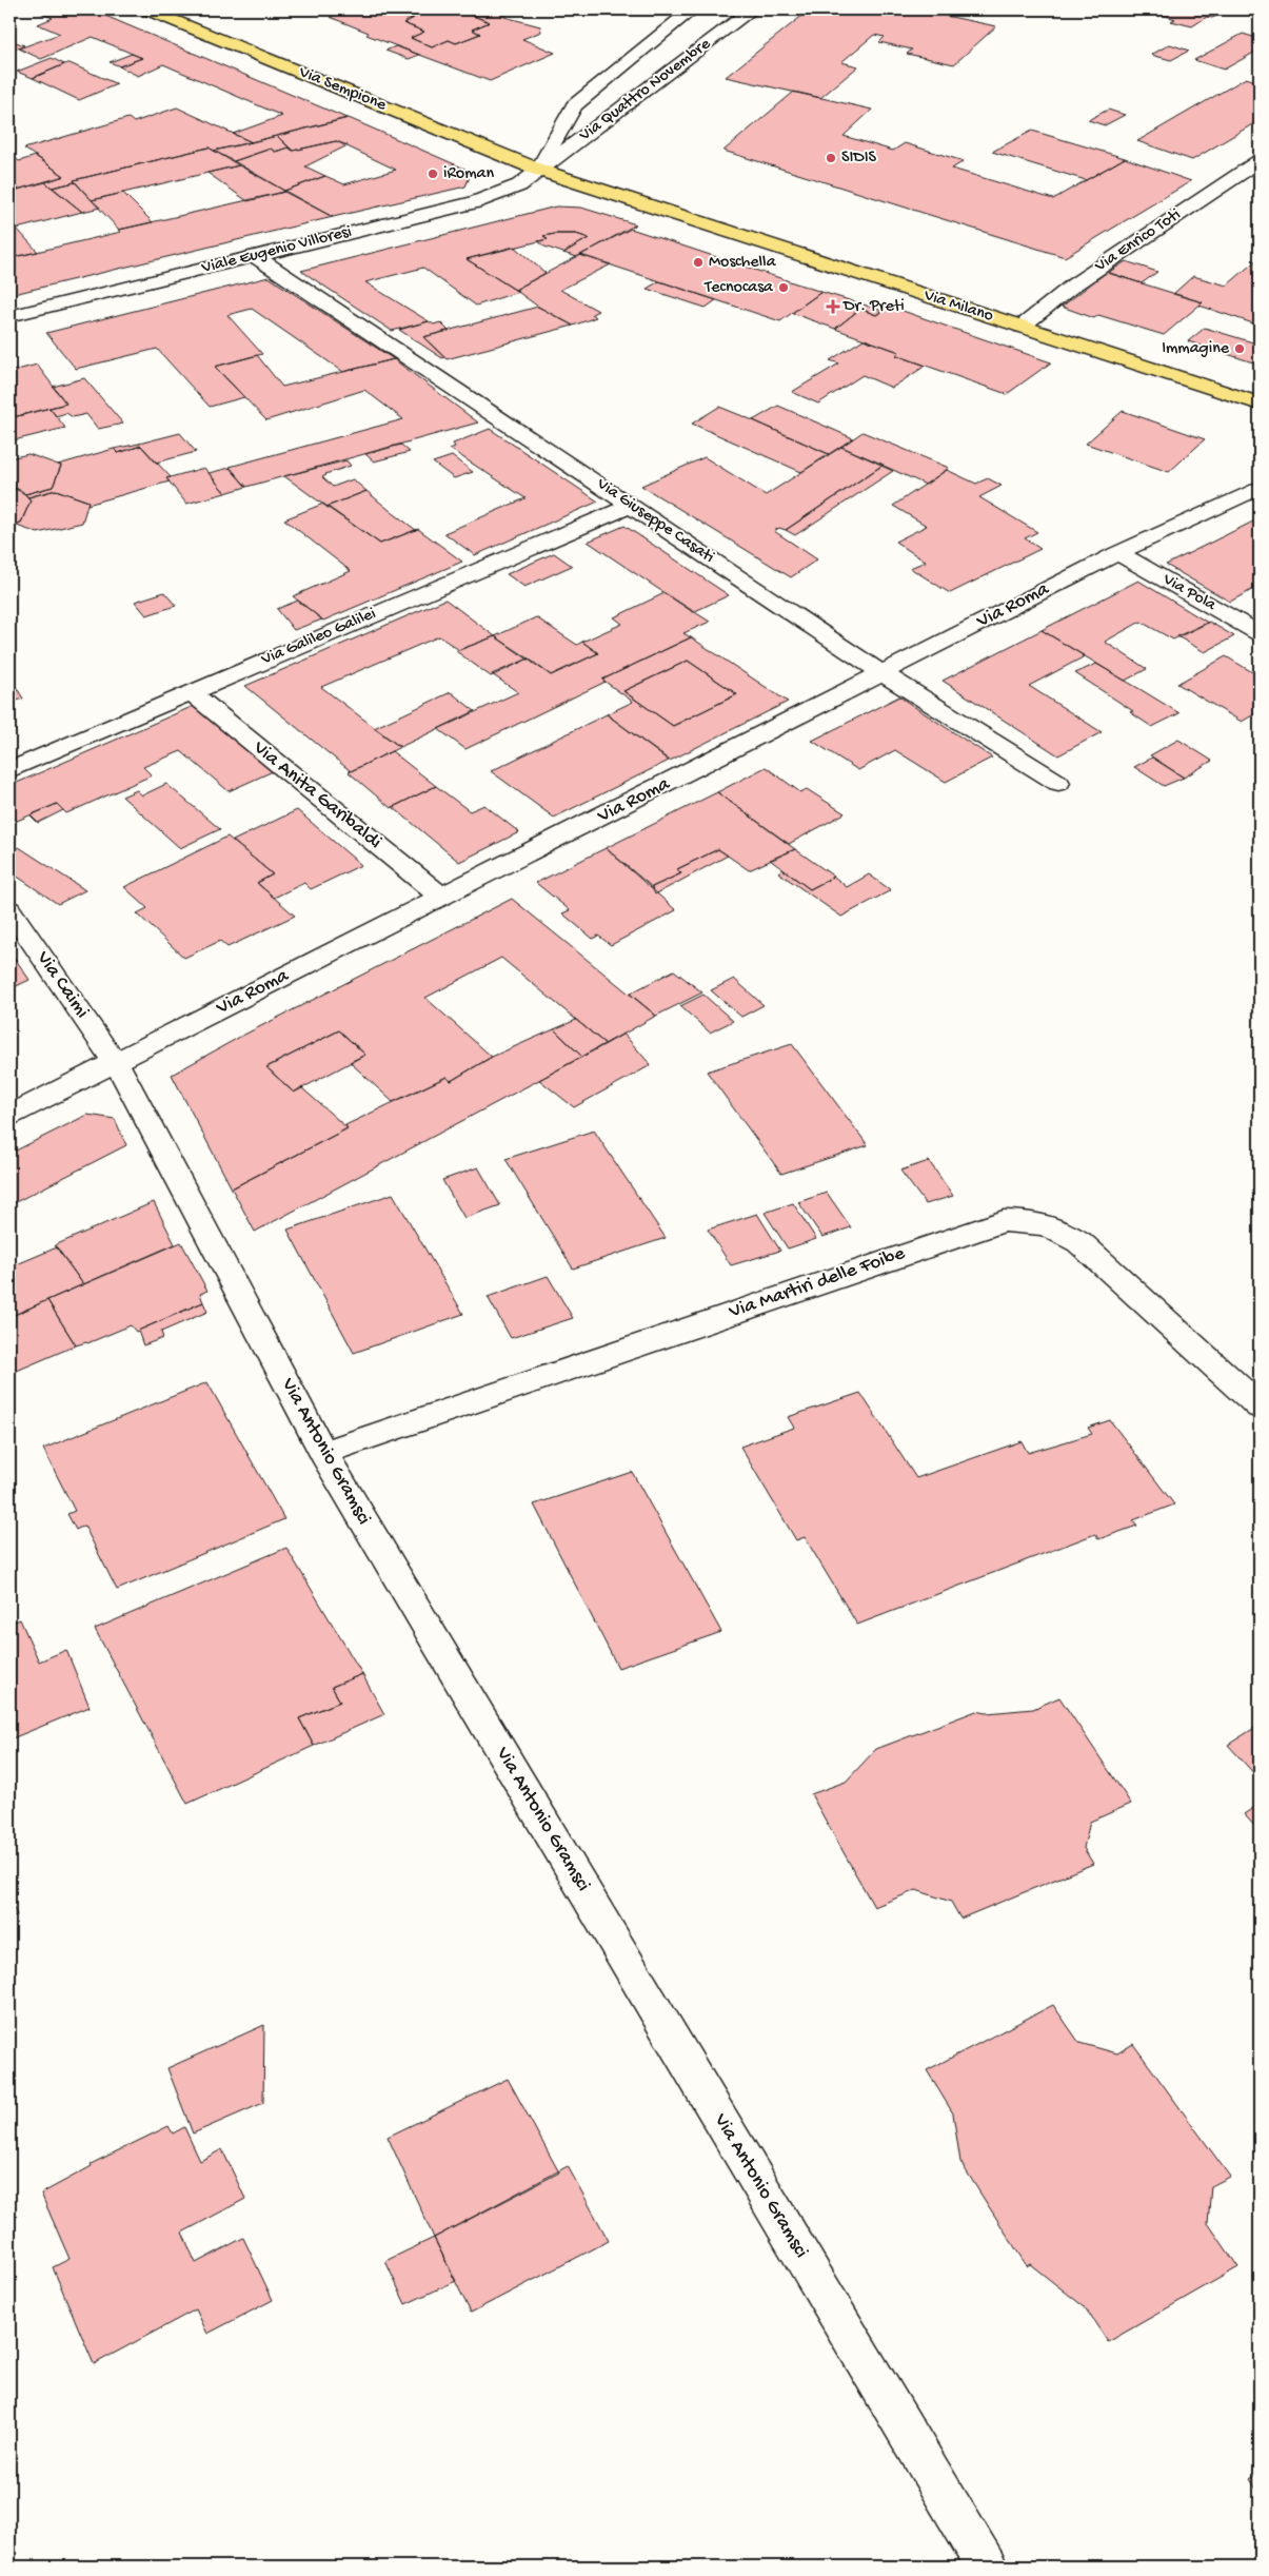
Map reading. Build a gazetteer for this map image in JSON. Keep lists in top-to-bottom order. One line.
{"streets":{"main road":["Via Sempione","Via Milano"],"street":["Via Quattro Novembre","Via Enrico Toti","Viale Eugenio Villoresi","Via Giuseppe Casati","Via Pola","Via Roma","Via Galileo Galilei","Via Anita Garibaldi","Via Caimi","Via Martiri delle Foibe","Via Antonio Gramsci"]},"crossings":[["Via Sempione","Via Quattro Novembre"],["Via Sempione","Viale Eugenio Villoresi"],["Via Sempione","Via Milano"],["Via Quattro Novembre","Viale Eugenio Villoresi"],["Via Quattro Novembre","Via Milano"],["Via Enrico Toti","Via Milano"],["Viale Eugenio Villoresi","Via Milano"],["Viale Eugenio Villoresi","Via Giuseppe Casati"],["Via Giuseppe Casati","Via Roma"],["Via Giuseppe Casati","Via Galileo Galilei"],["Via Pola","Via Roma"],["Via Roma","Via Anita Garibaldi"],["Via Roma","Via Caimi"],["Via Roma","Via Antonio Gramsci"],["Via Galileo Galilei","Via Anita Garibaldi"],["Via Caimi","Via Antonio Gramsci"],["Via Martiri delle Foibe","Via Antonio Gramsci"]],"places":{"other":["SIDIS","iRoman","Moschella","Tecnocasa","Immagine"],"health":["Dr. Preti"]}}
